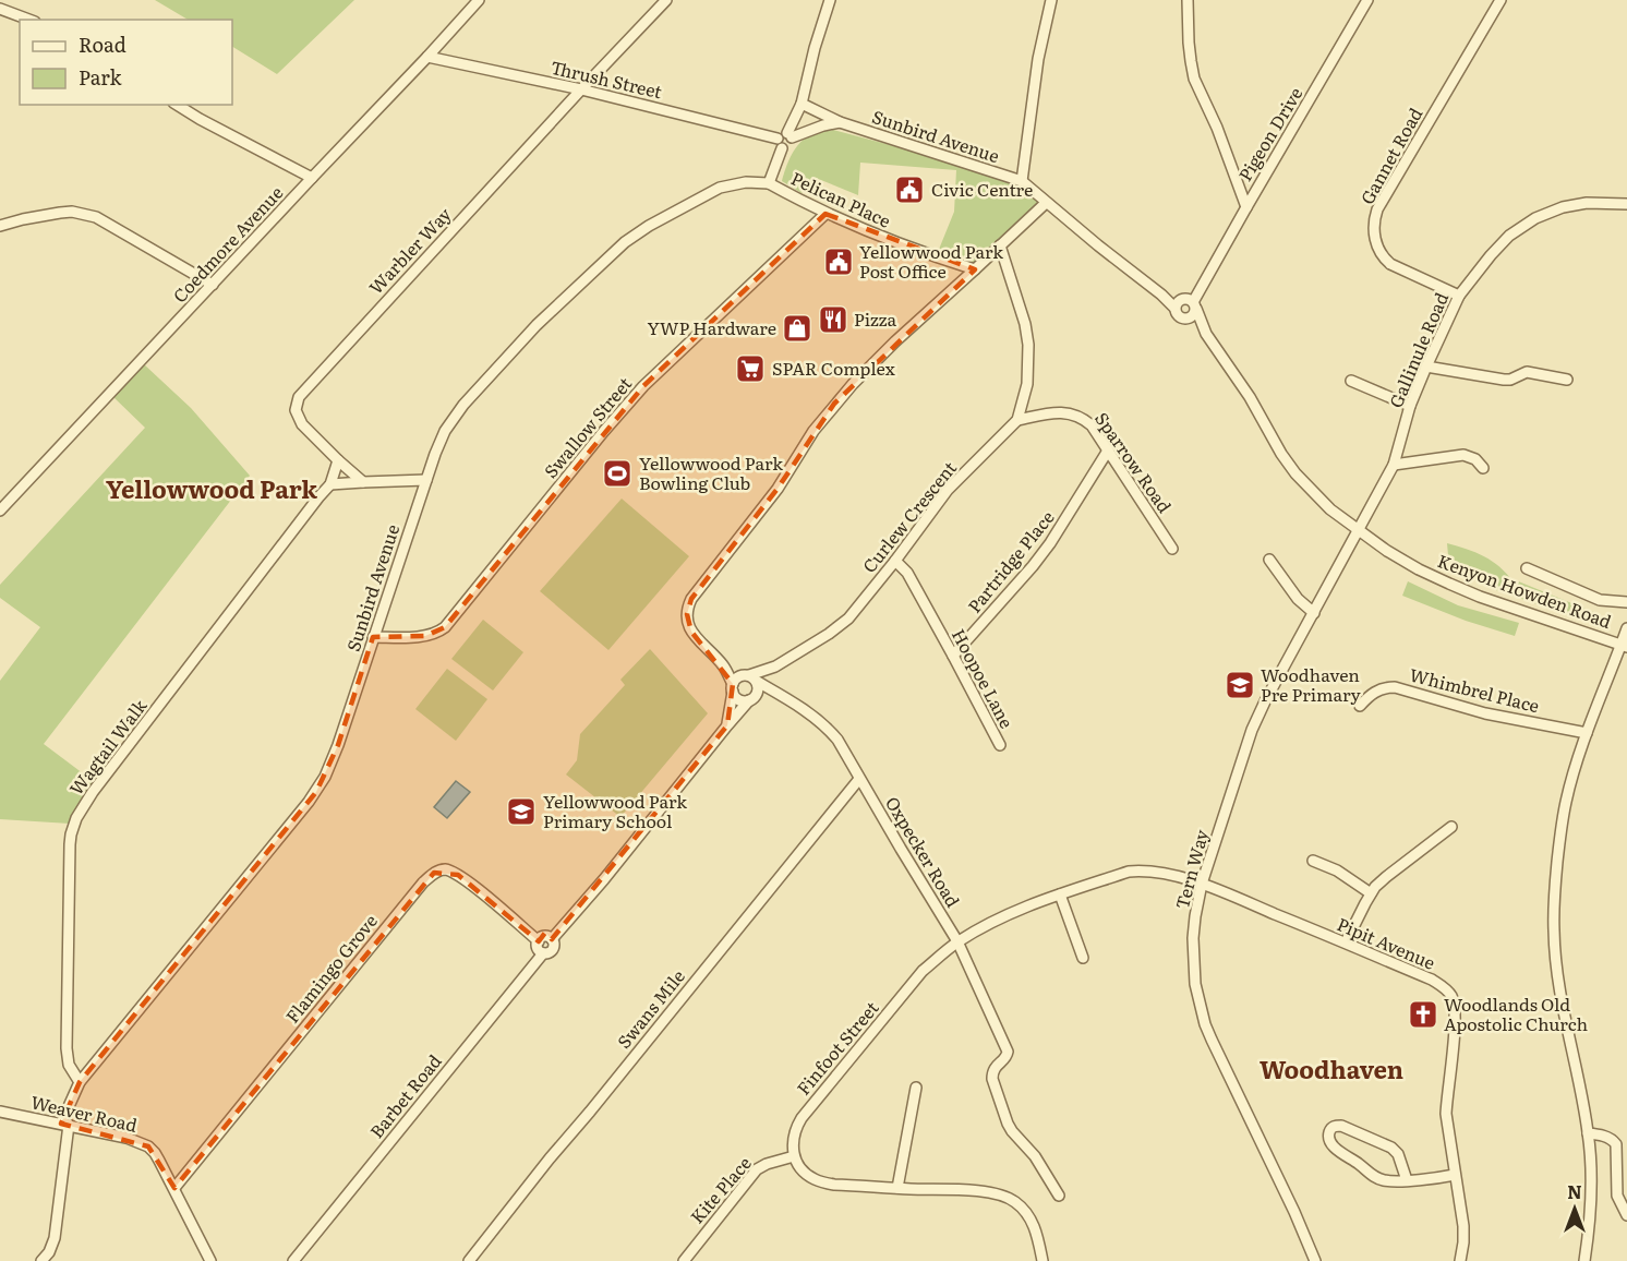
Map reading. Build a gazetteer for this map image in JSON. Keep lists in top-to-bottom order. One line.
{"streets":{"street":["Thrush Street","Pigeon Drive","Sunbird Avenue","Gannet Road","Pelican Place","Coedmore Avenue","Warbler Way","Gallinule Road","Swallow Street","Sparrow Road","Curlew Crescent","Partridge Place","Kenyon Howden Road","Hoopoe Lane","Whimbrel Place","Wagtail Walk","Oxpecker Road","Tern Way","Pipit Avenue","Flamingo Grove","Swans Mile","Finfoot Street","Barbet Road","Weaver Road","Kite Place"]},"crossings":[["Thrush Street","Coedmore Avenue"],["Thrush Street","Warbler Way"],["Pigeon Drive","Kenyon Howden Road"],["Sunbird Avenue","Pelican Place"],["Sunbird Avenue","Swallow Street"],["Sunbird Avenue","Wagtail Walk"],["Sunbird Avenue","Weaver Road"],["Gannet Road","Gallinule Road"],["Pelican Place","Swallow Street"],["Warbler Way","Wagtail Walk"],["Gallinule Road","Kenyon Howden Road"],["Gallinule Road","Tern Way"],["Sparrow Road","Curlew Crescent"],["Sparrow Road","Partridge Place"],["Curlew Crescent","Hoopoe Lane"],["Curlew Crescent","Oxpecker Road"],["Partridge Place","Hoopoe Lane"],["Kenyon Howden Road","Tern Way"],["Oxpecker Road","Swans Mile"],["Oxpecker Road","Finfoot Street"],["Tern Way","Pipit Avenue"],["Tern Way","Finfoot Street"],["Pipit Avenue","Finfoot Street"],["Flamingo Grove","Barbet Road"],["Flamingo Grove","Weaver Road"],["Finfoot Street","Kite Place"]],"districts":["Yellowwood Park","Woodhaven"],"places":{"public building":["Civic Centre","Yellowwood Park Post Office"],"restaurant":["Pizza"],"shop":["YWP Hardware"],"supermarket":["SPAR Complex"],"sports":["Yellowwood Park Bowling Club"],"school or university":["Woodhaven Pre Primary","Yellowwood Park Primary School"],"church":["Woodlands Old Apostolic Church"]},"legend":["Road","Park"],"north":"top"}
